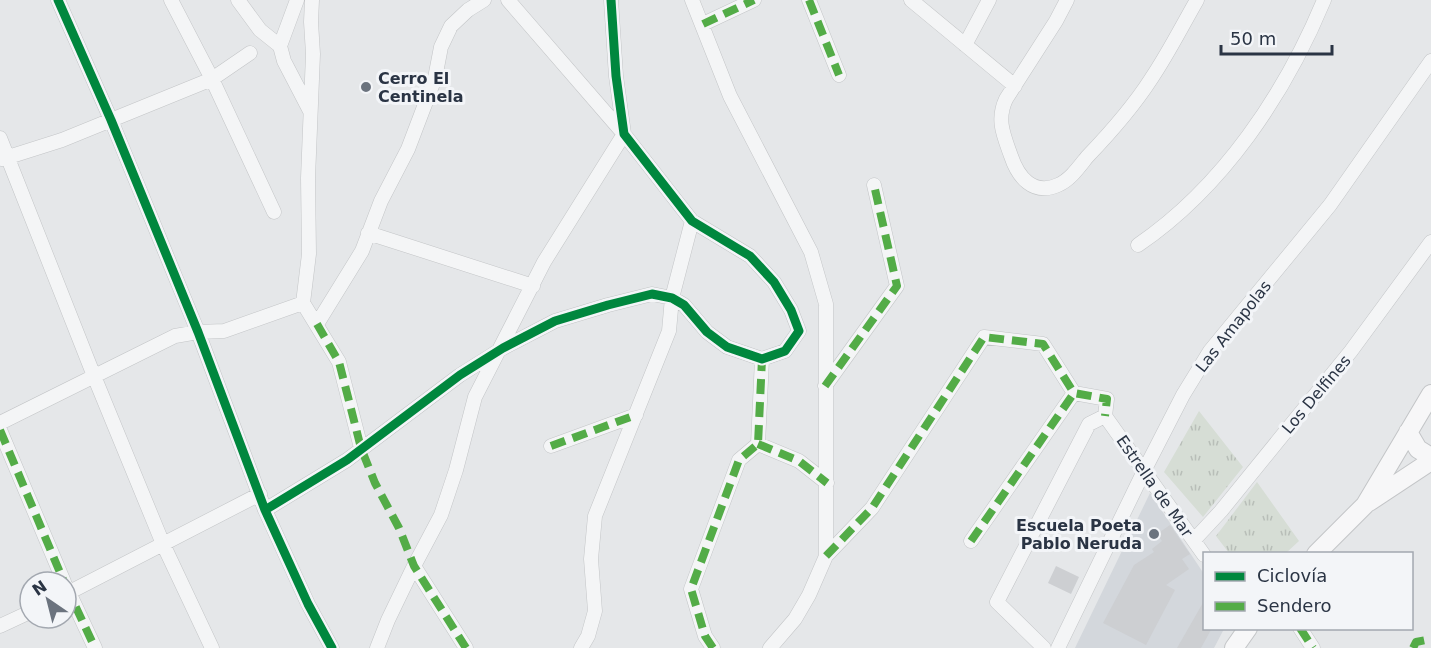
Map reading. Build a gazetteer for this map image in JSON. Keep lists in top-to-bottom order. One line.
{"streets":{"street":["Las Amapolas","Los Delfines","Estrella de Mar"]},"crossings":[["Las Amapolas","Estrella de Mar"],["Los Delfines","Estrella de Mar"]],"places":["Cerro El Centinela","Escuela Poeta Pablo Neruda"],"legend":["Ciclovía","Sendero"],"scale_bar":"50 m","north":"top left"}
